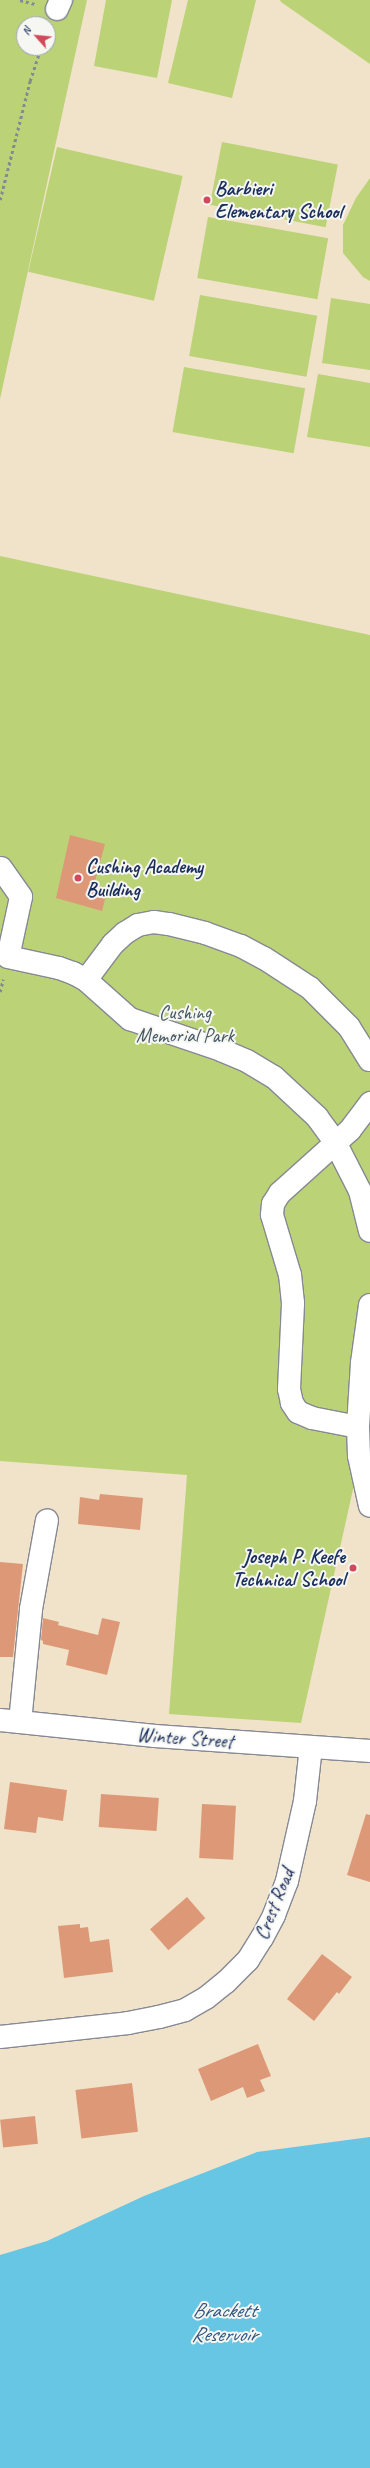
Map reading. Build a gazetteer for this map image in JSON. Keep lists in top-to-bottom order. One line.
{"streets":{"street":["Winter Street","Crest Road"]},"crossings":[["Winter Street","Crest Road"]],"water":["Brackett Reservoir"],"parks":["Cushing Memorial Park"],"places":["Barbieri Elementary School","Cushing Academy Building","Joseph P. Keefe Technical School"],"north":"top left"}
